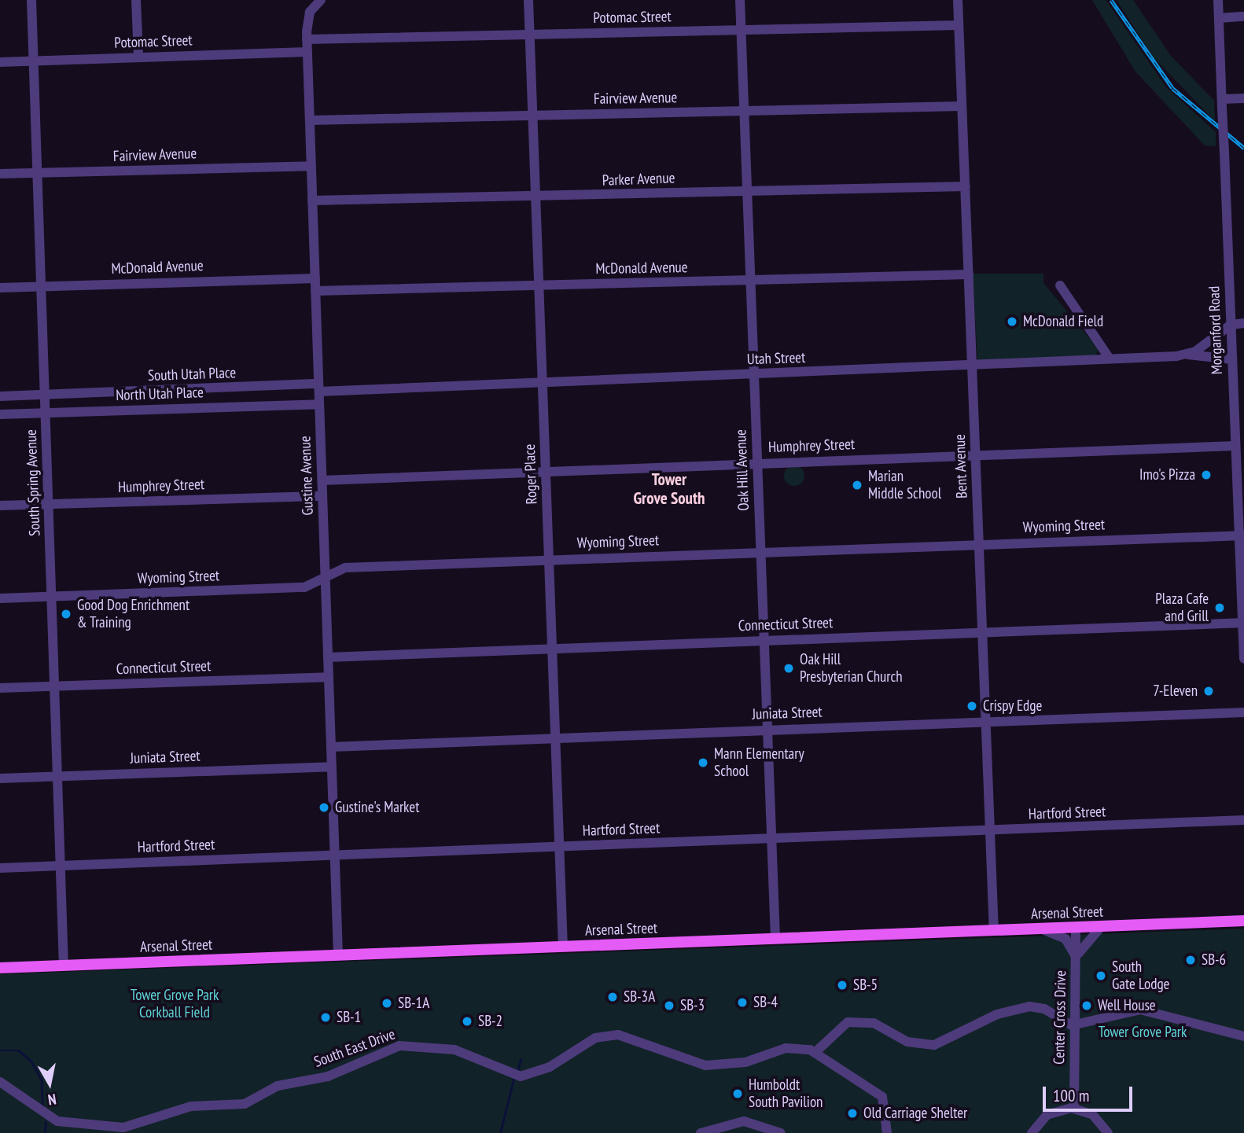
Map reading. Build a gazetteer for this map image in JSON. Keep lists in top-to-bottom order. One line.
{"streets":{"main road":["Arsenal Street"],"street":["Potomac Street","Fairview Avenue","Parker Avenue","McDonald Avenue","Morganford Road","Utah Street","South Utah Place","North Utah Place","Humphrey Street","Bent Avenue","Oak Hill Avenue","Roger Place","Gustine Avenue","South Spring Avenue","Wyoming Street","Connecticut Street","Juniata Street","Hartford Street","Center Cross Drive","South East Drive"]},"crossings":[["Potomac Street","Bent Avenue"],["Potomac Street","Oak Hill Avenue"],["Potomac Street","Roger Place"],["Potomac Street","Gustine Avenue"],["Potomac Street","South Spring Avenue"],["Fairview Avenue","Bent Avenue"],["Fairview Avenue","Oak Hill Avenue"],["Fairview Avenue","Roger Place"],["Fairview Avenue","Gustine Avenue"],["Fairview Avenue","South Spring Avenue"],["Parker Avenue","Bent Avenue"],["Parker Avenue","Oak Hill Avenue"],["Parker Avenue","Roger Place"],["Parker Avenue","Gustine Avenue"],["McDonald Avenue","Bent Avenue"],["McDonald Avenue","Oak Hill Avenue"],["McDonald Avenue","Roger Place"],["McDonald Avenue","Gustine Avenue"],["McDonald Avenue","South Spring Avenue"],["Morganford Road","Utah Street"],["Morganford Road","Humphrey Street"],["Morganford Road","Wyoming Street"],["Morganford Road","Connecticut Street"],["Utah Street","South Utah Place"],["Utah Street","Bent Avenue"],["Utah Street","Oak Hill Avenue"],["Utah Street","Roger Place"],["Utah Street","Gustine Avenue"],["South Utah Place","Gustine Avenue"],["South Utah Place","South Spring Avenue"],["North Utah Place","Gustine Avenue"],["North Utah Place","South Spring Avenue"],["Humphrey Street","Bent Avenue"],["Humphrey Street","Oak Hill Avenue"],["Humphrey Street","Roger Place"],["Humphrey Street","Gustine Avenue"],["Humphrey Street","South Spring Avenue"],["Bent Avenue","Wyoming Street"],["Bent Avenue","Connecticut Street"],["Bent Avenue","Juniata Street"],["Bent Avenue","Hartford Street"],["Bent Avenue","Arsenal Street"],["Oak Hill Avenue","Wyoming Street"],["Oak Hill Avenue","Connecticut Street"],["Oak Hill Avenue","Juniata Street"],["Oak Hill Avenue","Hartford Street"],["Oak Hill Avenue","Arsenal Street"],["Roger Place","Wyoming Street"],["Roger Place","Connecticut Street"],["Roger Place","Juniata Street"],["Roger Place","Hartford Street"],["Roger Place","Arsenal Street"],["Gustine Avenue","Wyoming Street"],["Gustine Avenue","Connecticut Street"],["Gustine Avenue","Juniata Street"],["Gustine Avenue","Hartford Street"],["Gustine Avenue","Arsenal Street"],["South Spring Avenue","Wyoming Street"],["South Spring Avenue","Connecticut Street"],["South Spring Avenue","Juniata Street"],["South Spring Avenue","Hartford Street"],["South Spring Avenue","Arsenal Street"],["Arsenal Street","Center Cross Drive"]],"districts":["Tower Grove South"],"parks":["Tower Grove Park Corkball Field","Tower Grove Park"],"places":["McDonald Field","Imo's Pizza","Marian Middle School","Plaza Cafe and Grill","Good Dog Enrichment & Training","Oak Hill Presbyterian Church","7-Eleven","Crispy Edge","Mann Elementary School","Gustine's Market","SB-6","South Gate Lodge","SB-5","SB-3A","SB-4","SB-1A","SB-3","Well House","SB-1","SB-2","Humboldt South Pavilion","Old Carriage Shelter"],"scale_bar":"100 m","north":"bottom"}
